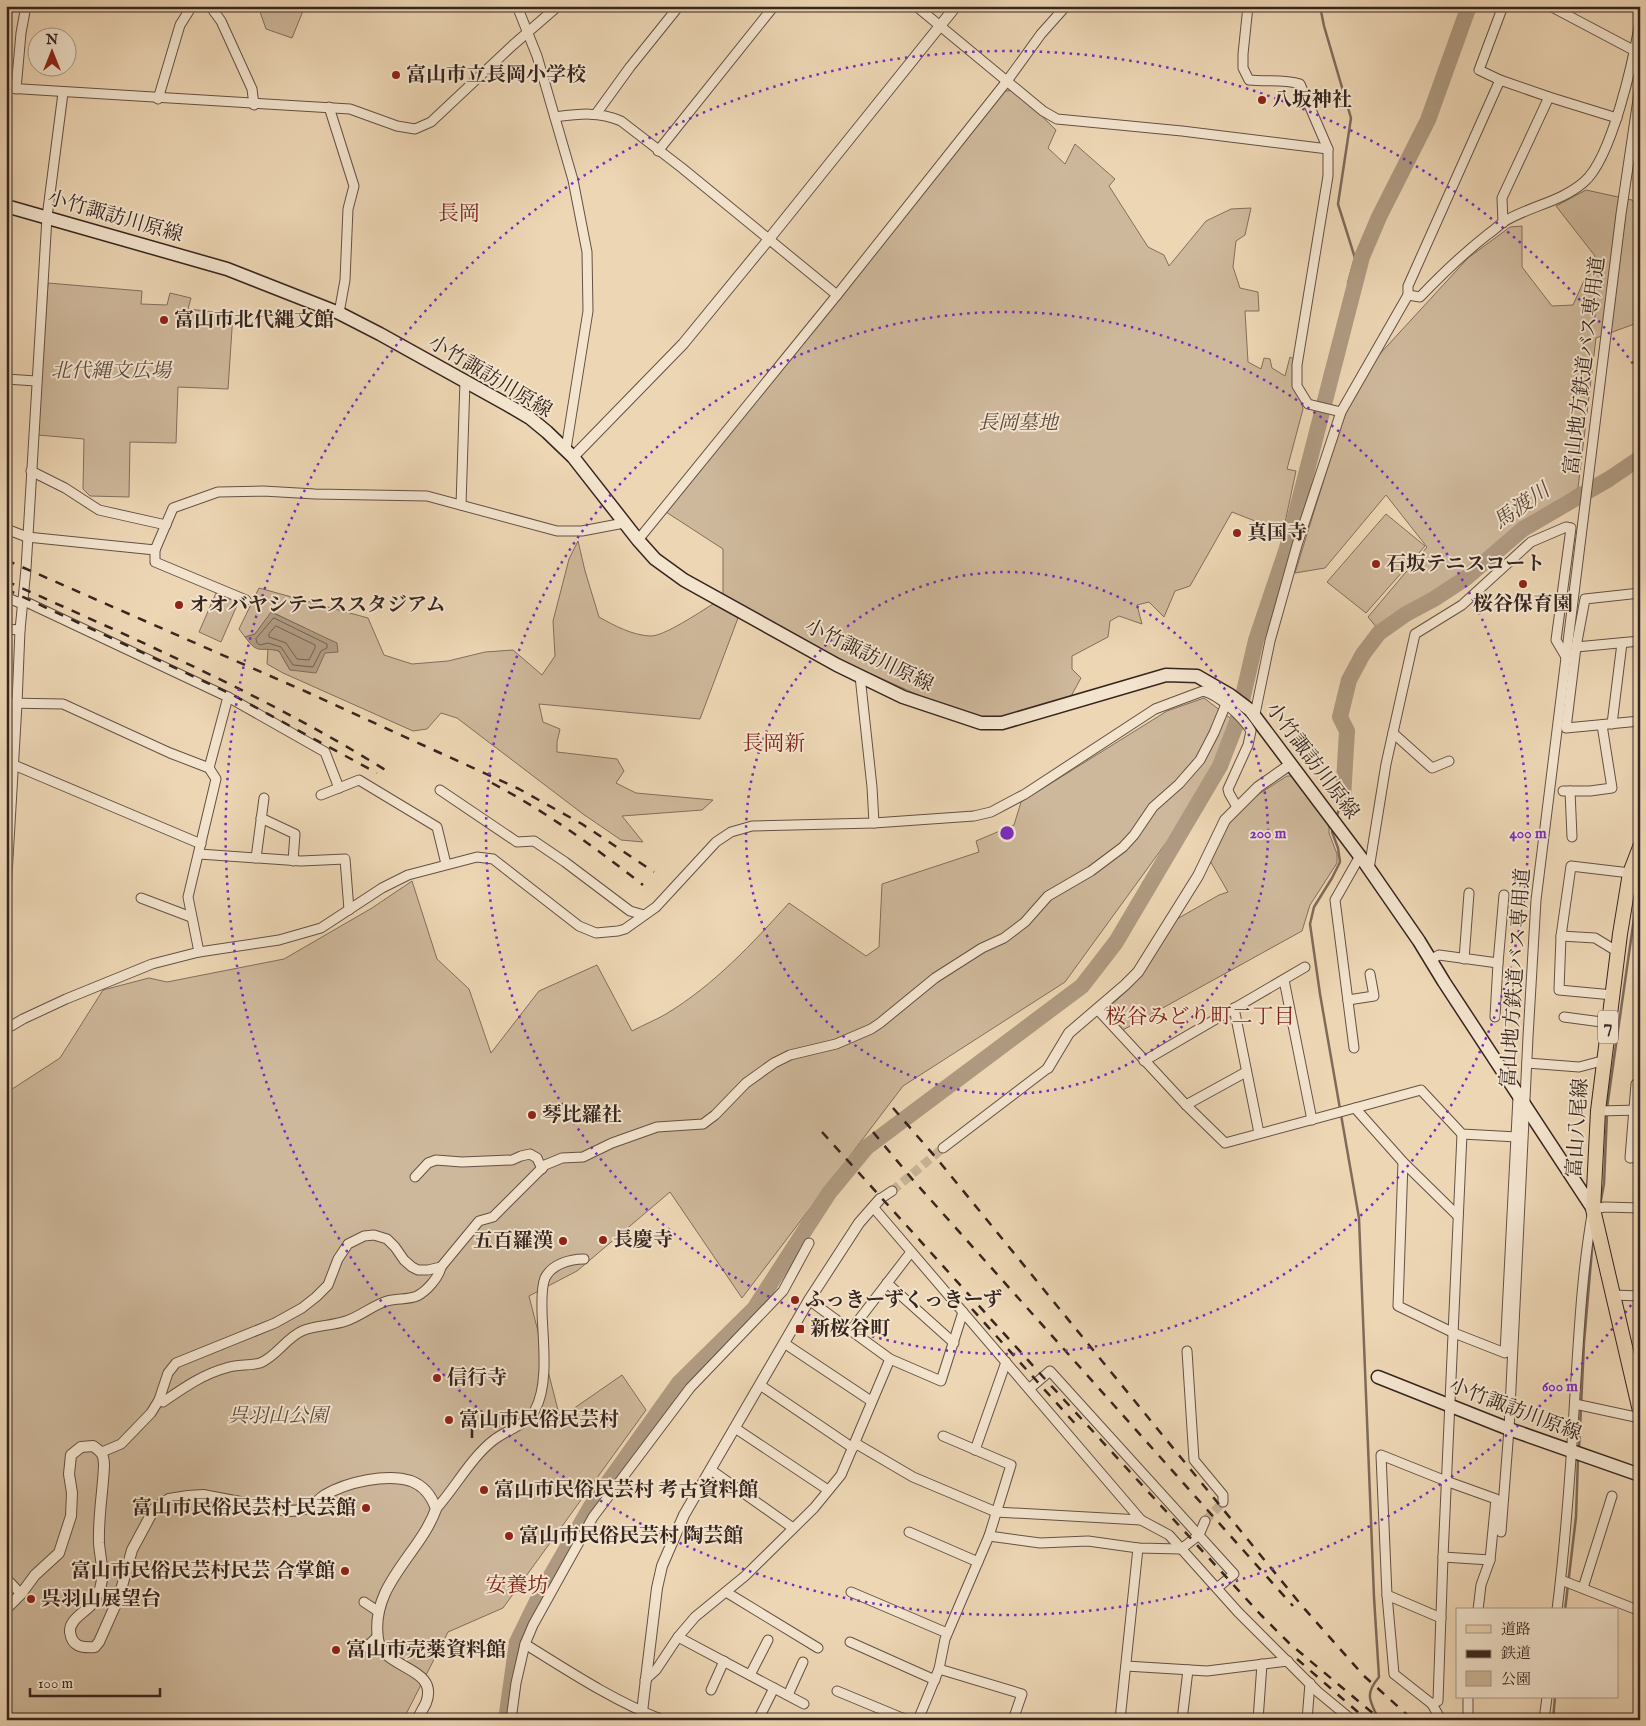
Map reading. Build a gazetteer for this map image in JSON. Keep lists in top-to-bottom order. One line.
{"streets":{"main road":["小竹諏訪川原線","7","富山八尾線"],"street":["富山地方鉄道バス専用道"]},"crossings":[["小竹諏訪川原線","富山地方鉄道バス専用道"],["小竹諏訪川原線","富山八尾線"]],"districts":["長岡","長岡新","桜谷みどり町二丁目","安養坊"],"water":["馬渡川"],"parks":["北代縄文広場","長岡墓地","呉羽山公園"],"places":{"other":["富山市立長岡小学校","八坂神社","富山市北代縄文館","真国寺","石坂テニスコート","桜谷保育園","オオバヤシテニススタジアム","琴比羅社","長慶寺","五百羅漢","ふっきーずくっきーず","信行寺","富山市民俗民芸村","富山市民俗民芸村 考古資料館","富山市民俗民芸村 民芸館","富山市民俗民芸村 陶芸館","富山市民俗民芸村民芸 合掌館","呉羽山展望台","富山市売薬資料館"],"transit":["新桜谷町"]},"legend":["道路","鉄道","公園"],"scale_bar":"100 m","north":"top","rings":["200 m","400 m","600 m"]}
